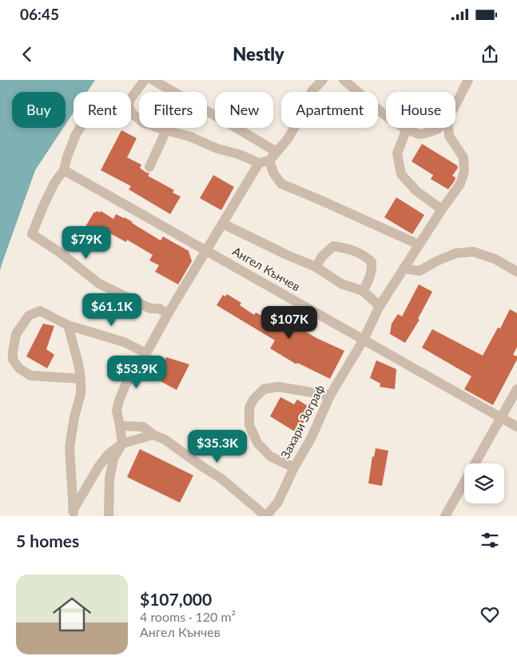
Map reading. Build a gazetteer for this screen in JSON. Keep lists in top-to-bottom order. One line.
{"streets":{"street":["Ангел Кънчев","Захари Зограф"]},"crossings":[["Ангел Кънчев","Захари Зограф"]],"page":{"status":"06:45","header":"Nestly","chip":["Buy","Rent","Filters","New","Apartment","House"],"price":["$79K","$61.1K","$107K","$53.9K","$35.3K"],"heading":"5 homes","list":[{"name":"$107,000","note":"4 rooms · 120 m² · Ангел Кънчев"}]}}
